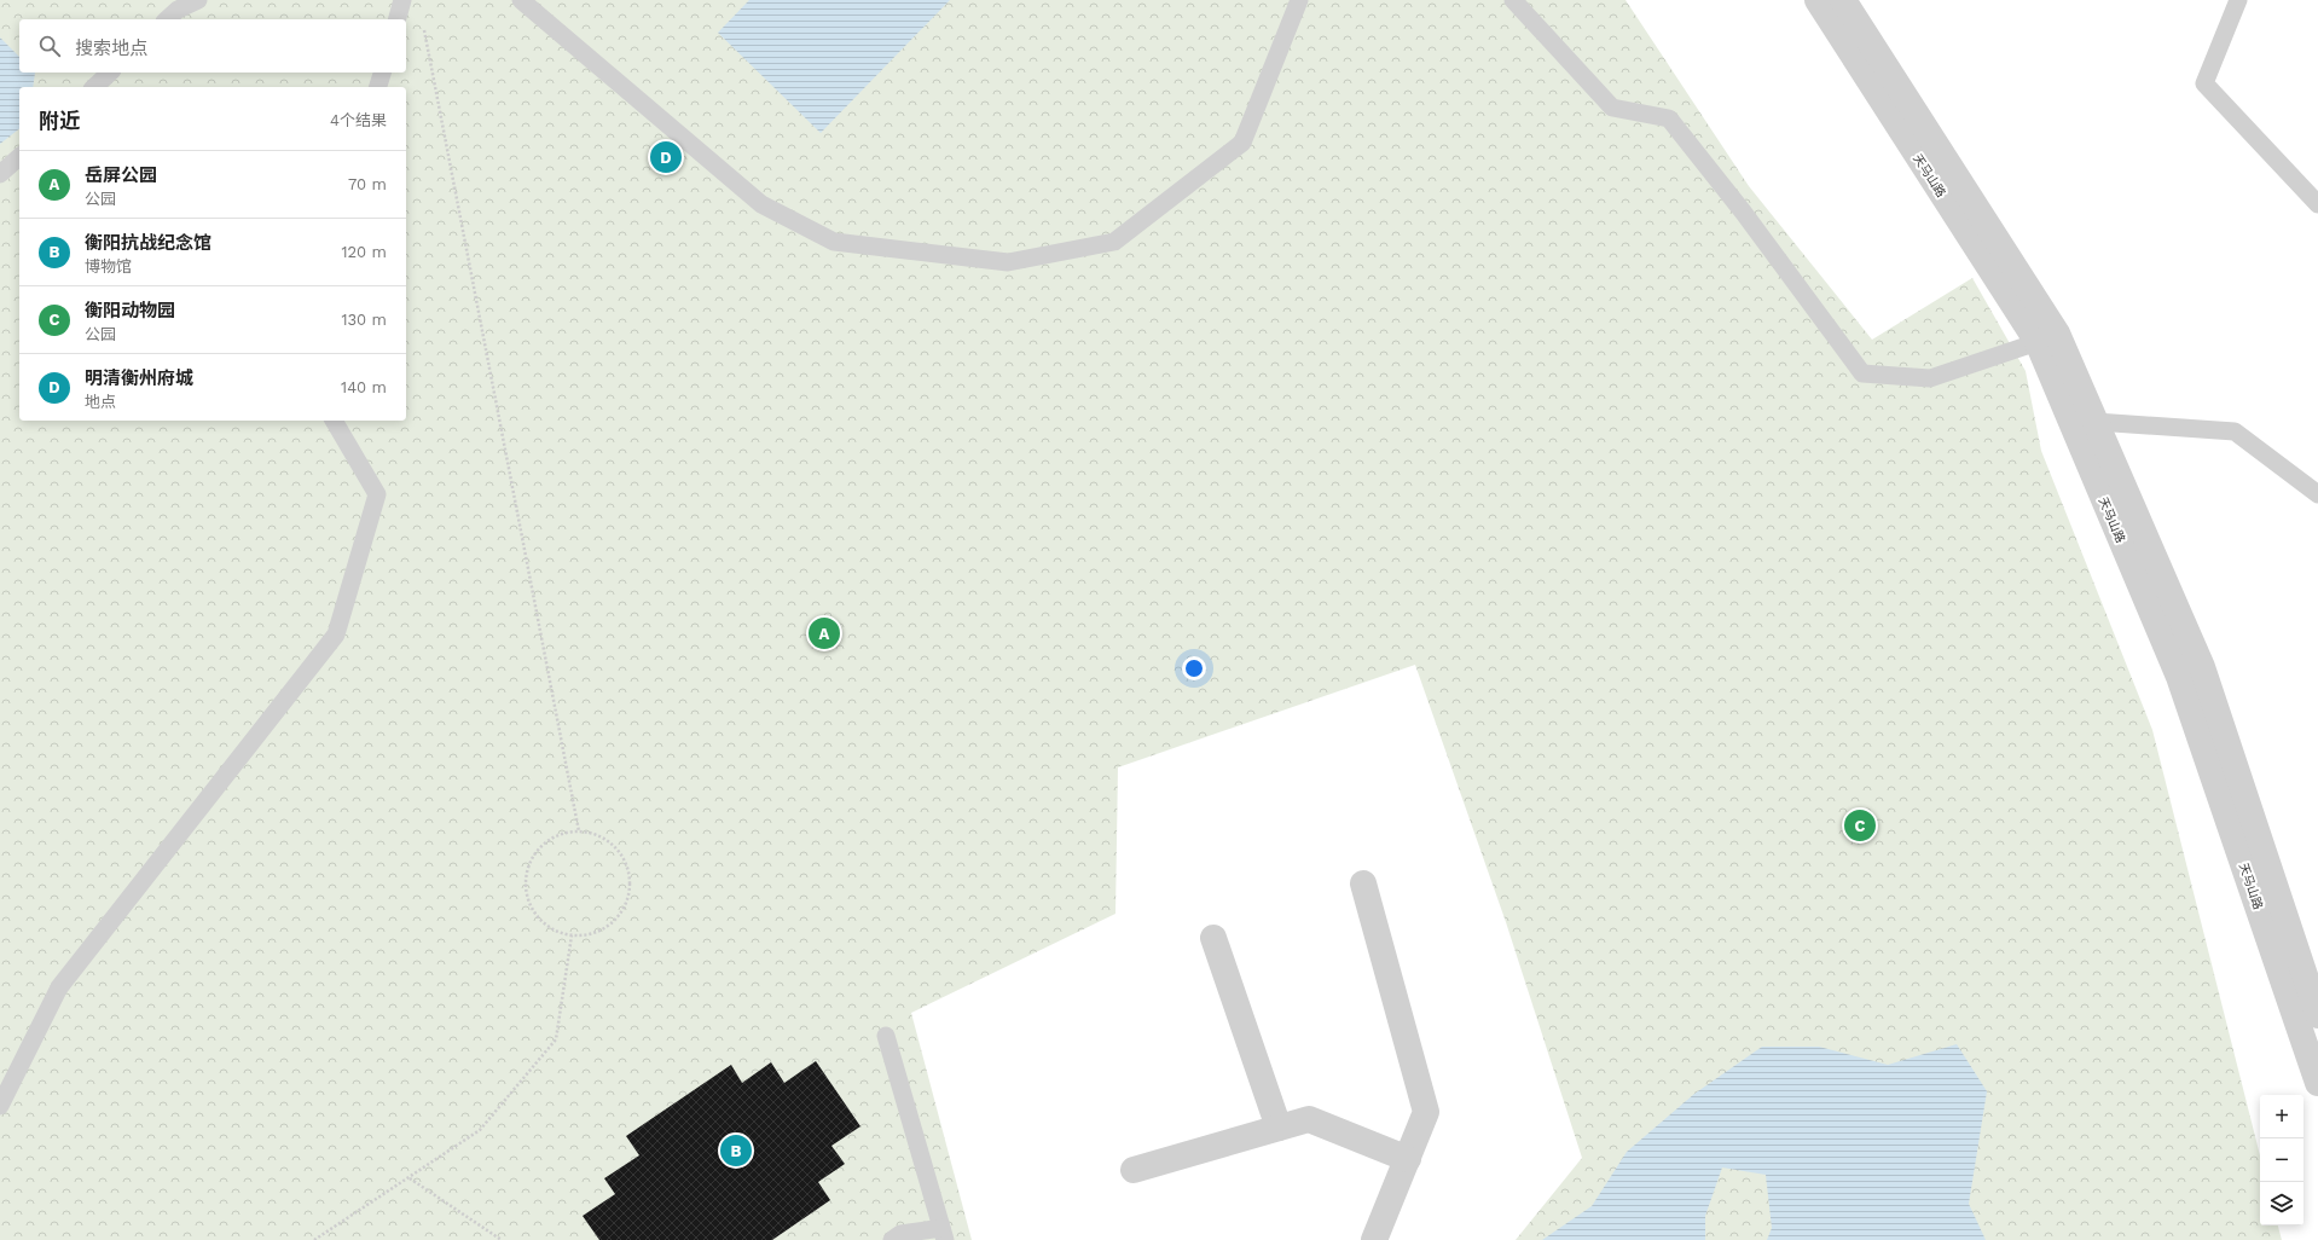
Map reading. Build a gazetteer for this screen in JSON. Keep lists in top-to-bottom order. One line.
{"streets":{"street":["天马山路"]},"page":{"search":"搜索地点","heading":["附近","4个结果"],"pins":["D","A","C","B"],"list":[{"mark":"A","name":"岳屏公园","note":"公园","value":"70 m"},{"mark":"B","name":"衡阳抗战纪念馆","note":"博物馆","value":"120 m"},{"mark":"C","name":"衡阳动物园","note":"公园","value":"130 m"},{"mark":"D","name":"明清衡州府城","note":"地点","value":"140 m"}],"map_buttons":["+","−"]}}
